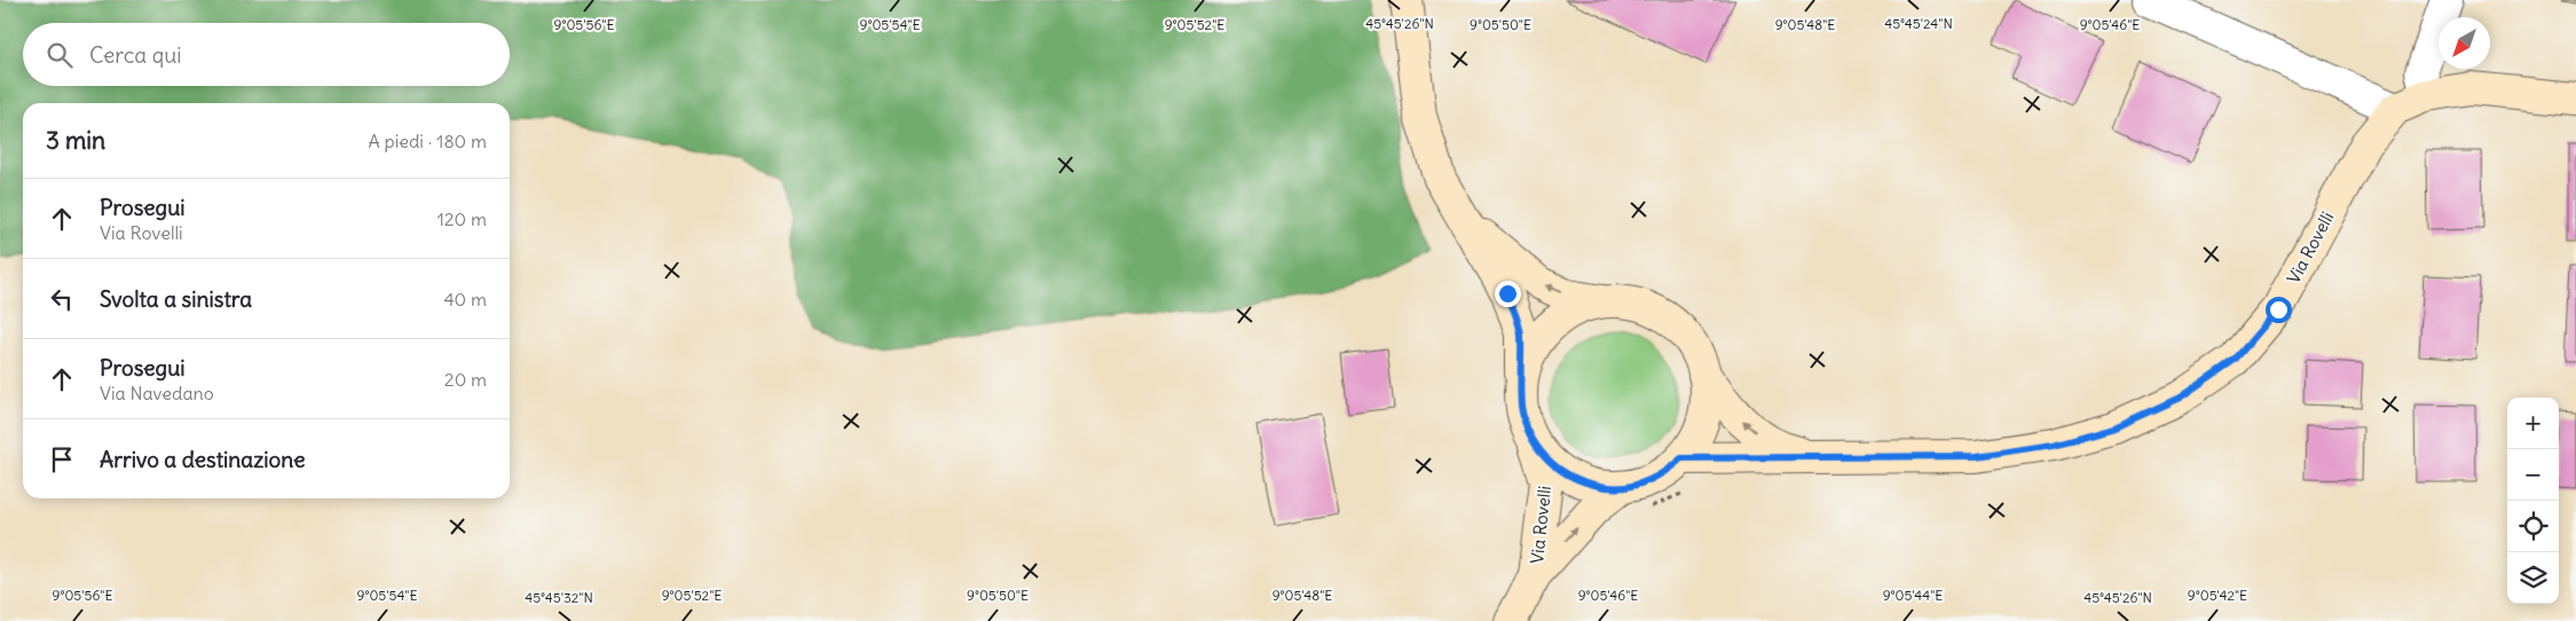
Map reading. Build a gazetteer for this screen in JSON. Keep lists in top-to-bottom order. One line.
{"streets":{"street":["Via Rovelli"]},"north":"bottom left","page":{"search":"Cerca qui","heading":["3 min","A piedi · 180 m"],"list":[["Prosegui","Via Rovelli","120 m"],["Svolta a sinistra","40 m"],["Prosegui","Via Navedano","20 m"],"Arrivo a destinazione"],"map_buttons":["+","−"]},"coordinates":["45°45'26\"N","45°45'24\"N","9°05'56\"E","9°05'54\"E","9°05'52\"E","9°05'50\"E","9°05'48\"E","9°05'46\"E","9°05'44\"E","9°05'42\"E","45°45'32\"N"]}
